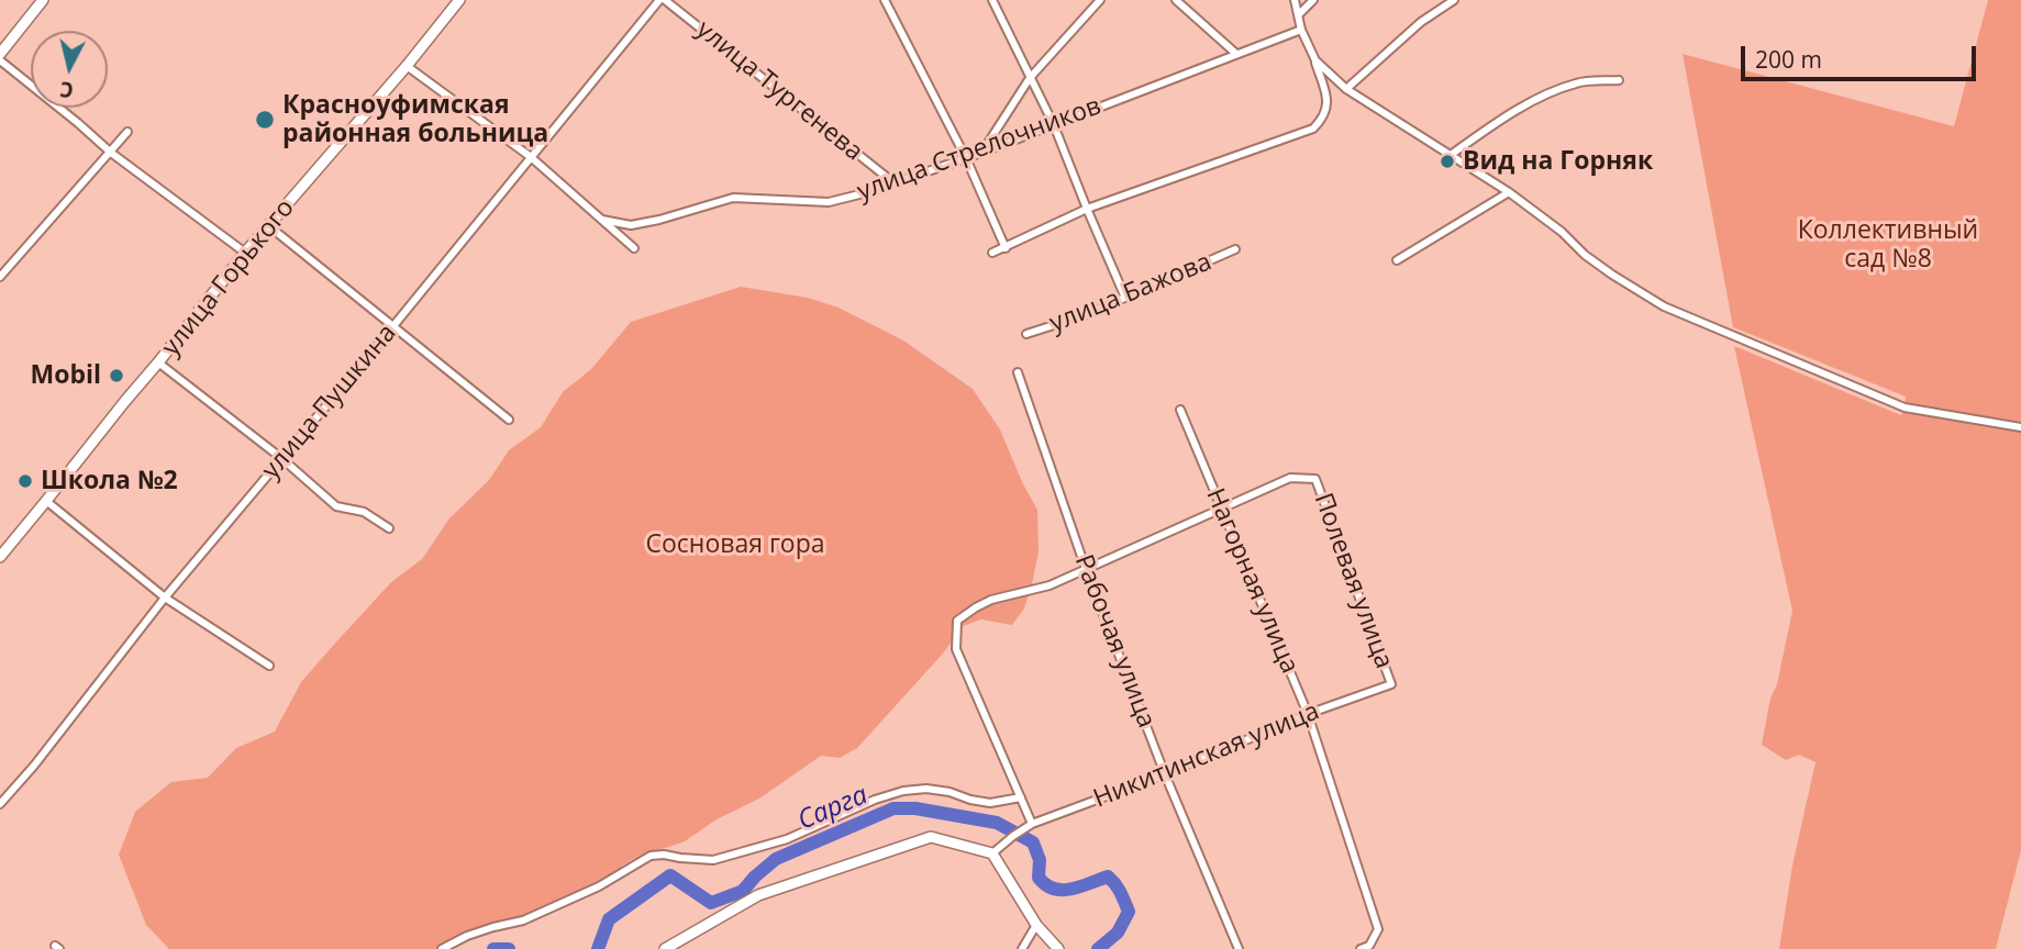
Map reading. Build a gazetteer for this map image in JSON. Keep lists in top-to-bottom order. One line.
{"streets":{"street":["улица Тургенева","улица Стрелочников","улица Горького","улица Бажова","улица Пушкина","Нагорная улица","Полевая улица","Рабочая улица","Никитинская улица"]},"crossings":[["улица Тургенева","улица Стрелочников"],["улица Тургенева","улица Пушкина"],["Нагорная улица","Полевая улица"],["Нагорная улица","Никитинская улица"],["Полевая улица","Никитинская улица"],["Рабочая улица","Никитинская улица"]],"water":["Сарга"],"parks":["Коллективный сад №8","Сосновая гора"],"places":["Красноуфимская районная больница","Вид на Горняк","Mobil","Школа №2"],"scale_bar":"200 m","north":"bottom"}
